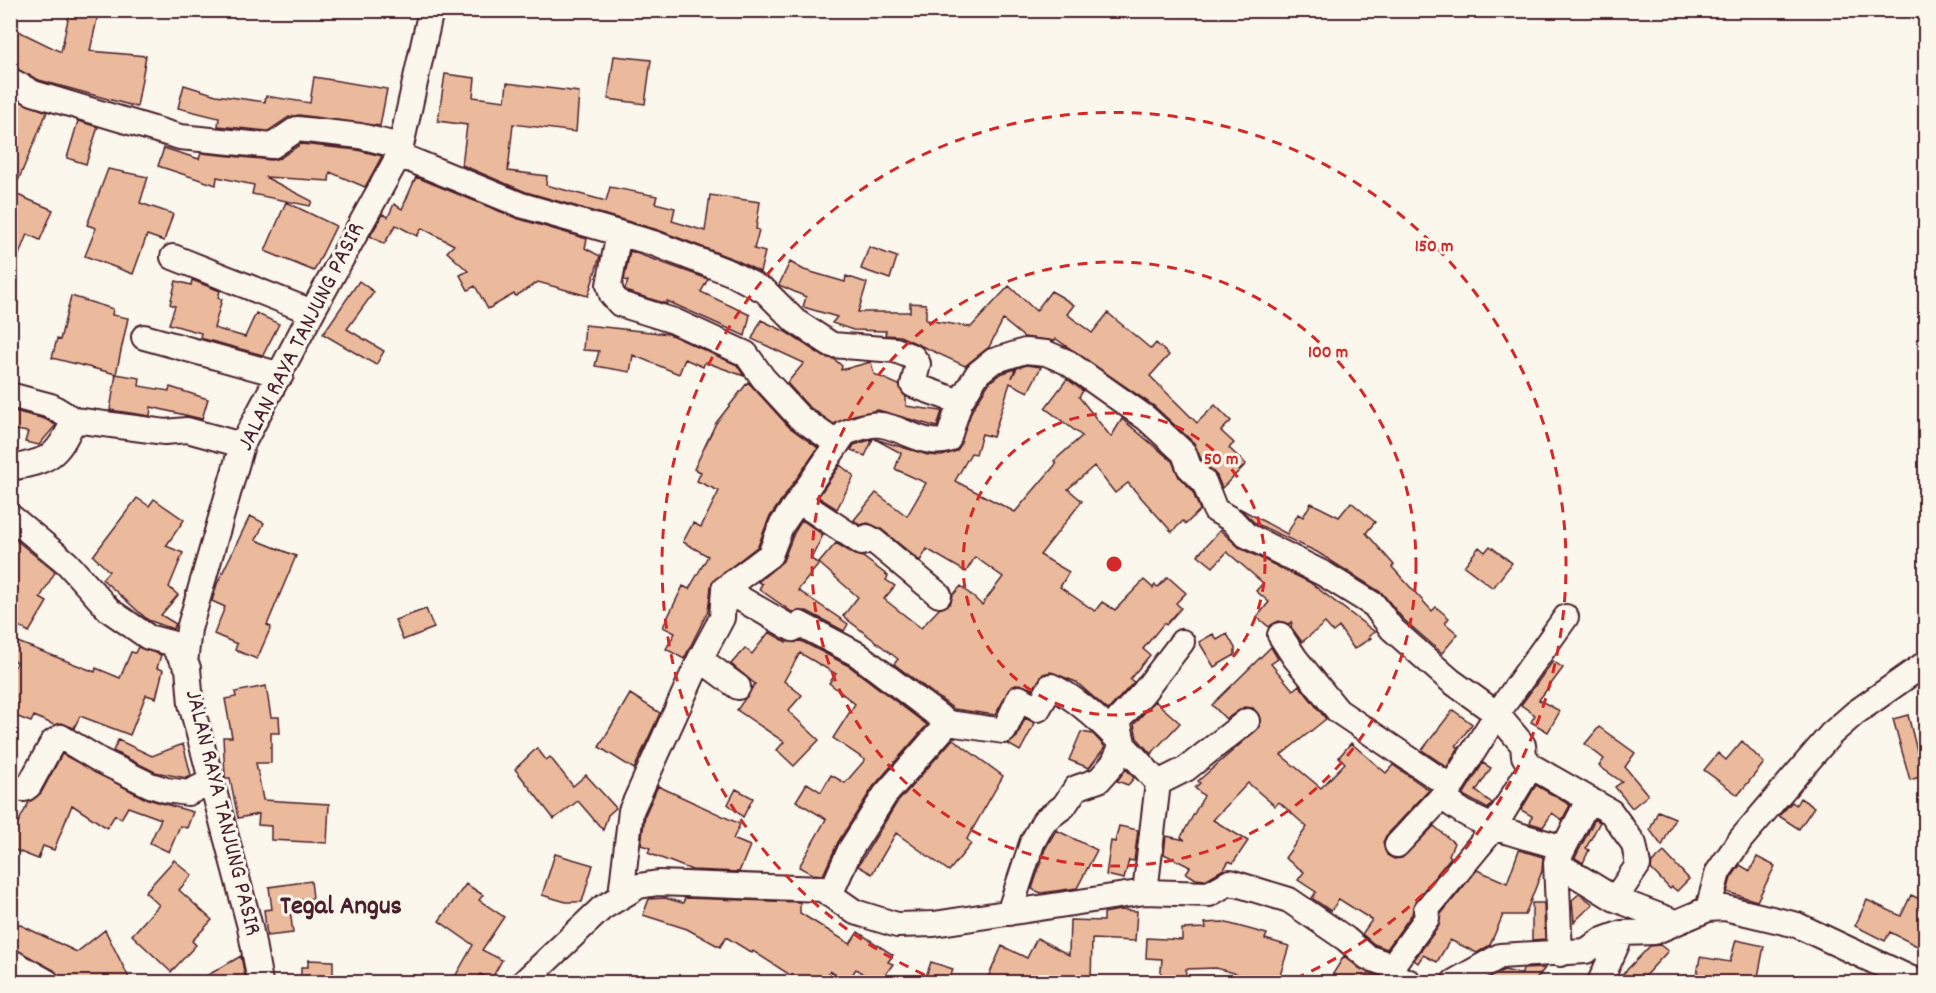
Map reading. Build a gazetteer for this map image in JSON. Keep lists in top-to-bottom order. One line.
{"streets":{"street":["JALAN RAYA TANJUNG PASIR"]},"districts":["Tegal Angus"],"rings":["150 m","100 m","50 m"]}
